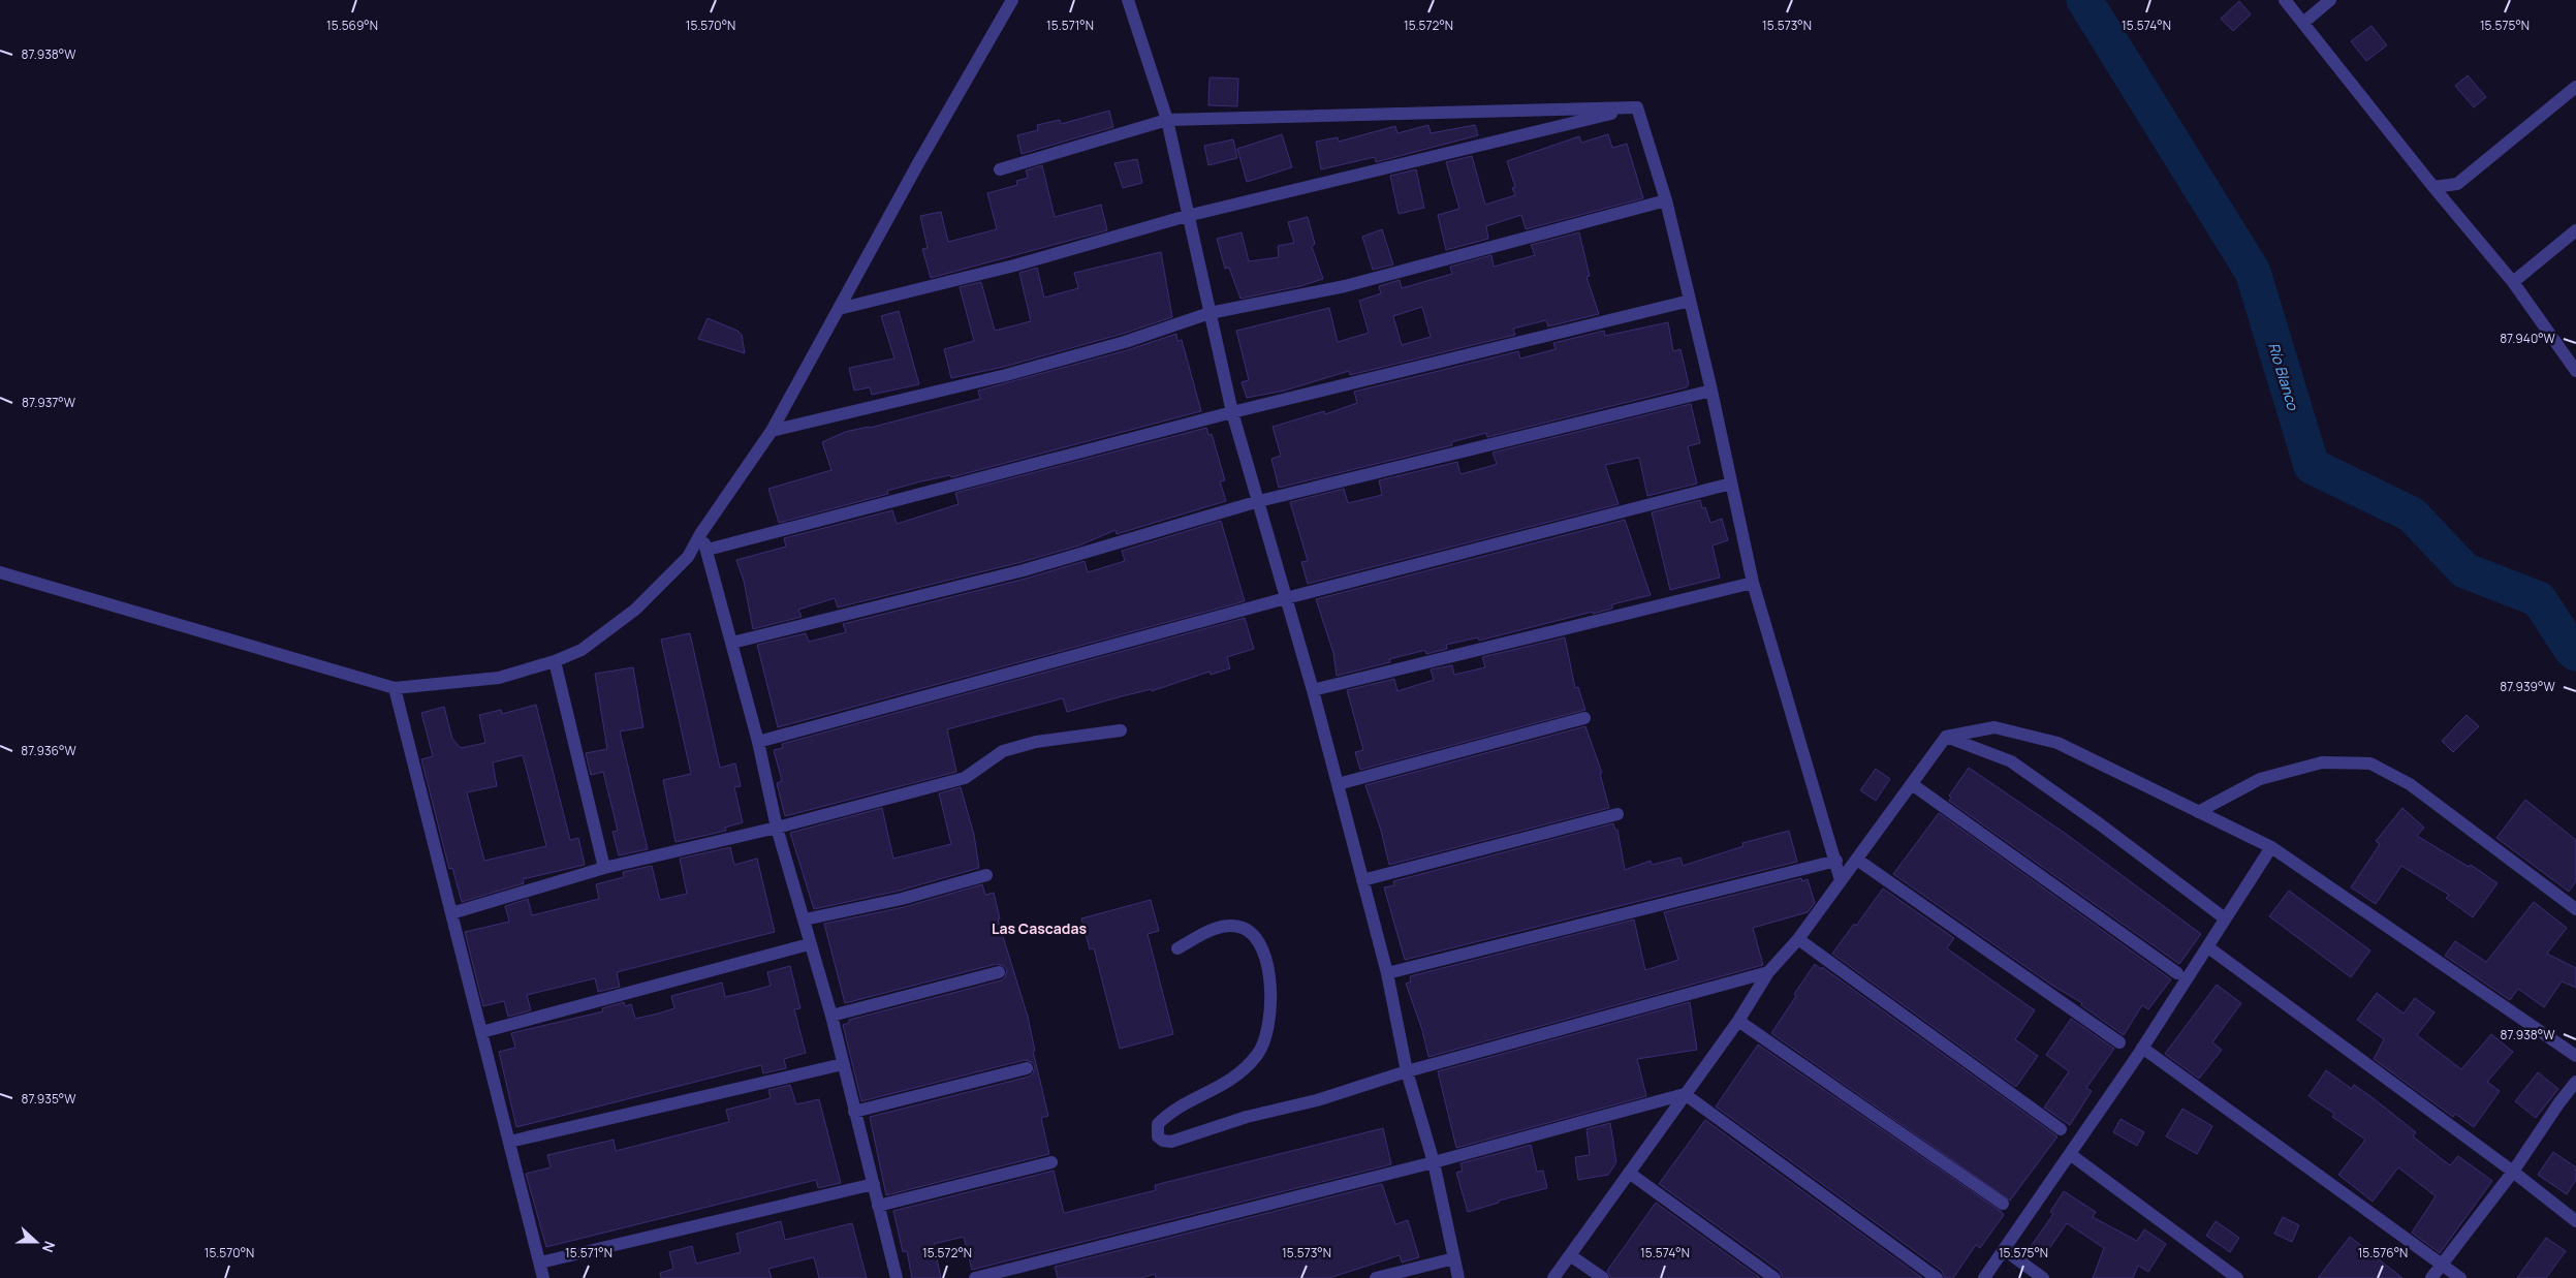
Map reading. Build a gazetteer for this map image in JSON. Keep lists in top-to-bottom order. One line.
{"districts":["Las Cascadas"],"water":["Río Blanco"],"north":"right","coordinates":["15.574°N","15.575°N","15.569°N","15.570°N","15.571°N","15.572°N","15.573°N","87.938°W","87.940°W","87.937°W","87.939°W","87.936°W","87.935°W","15.576°N"]}
